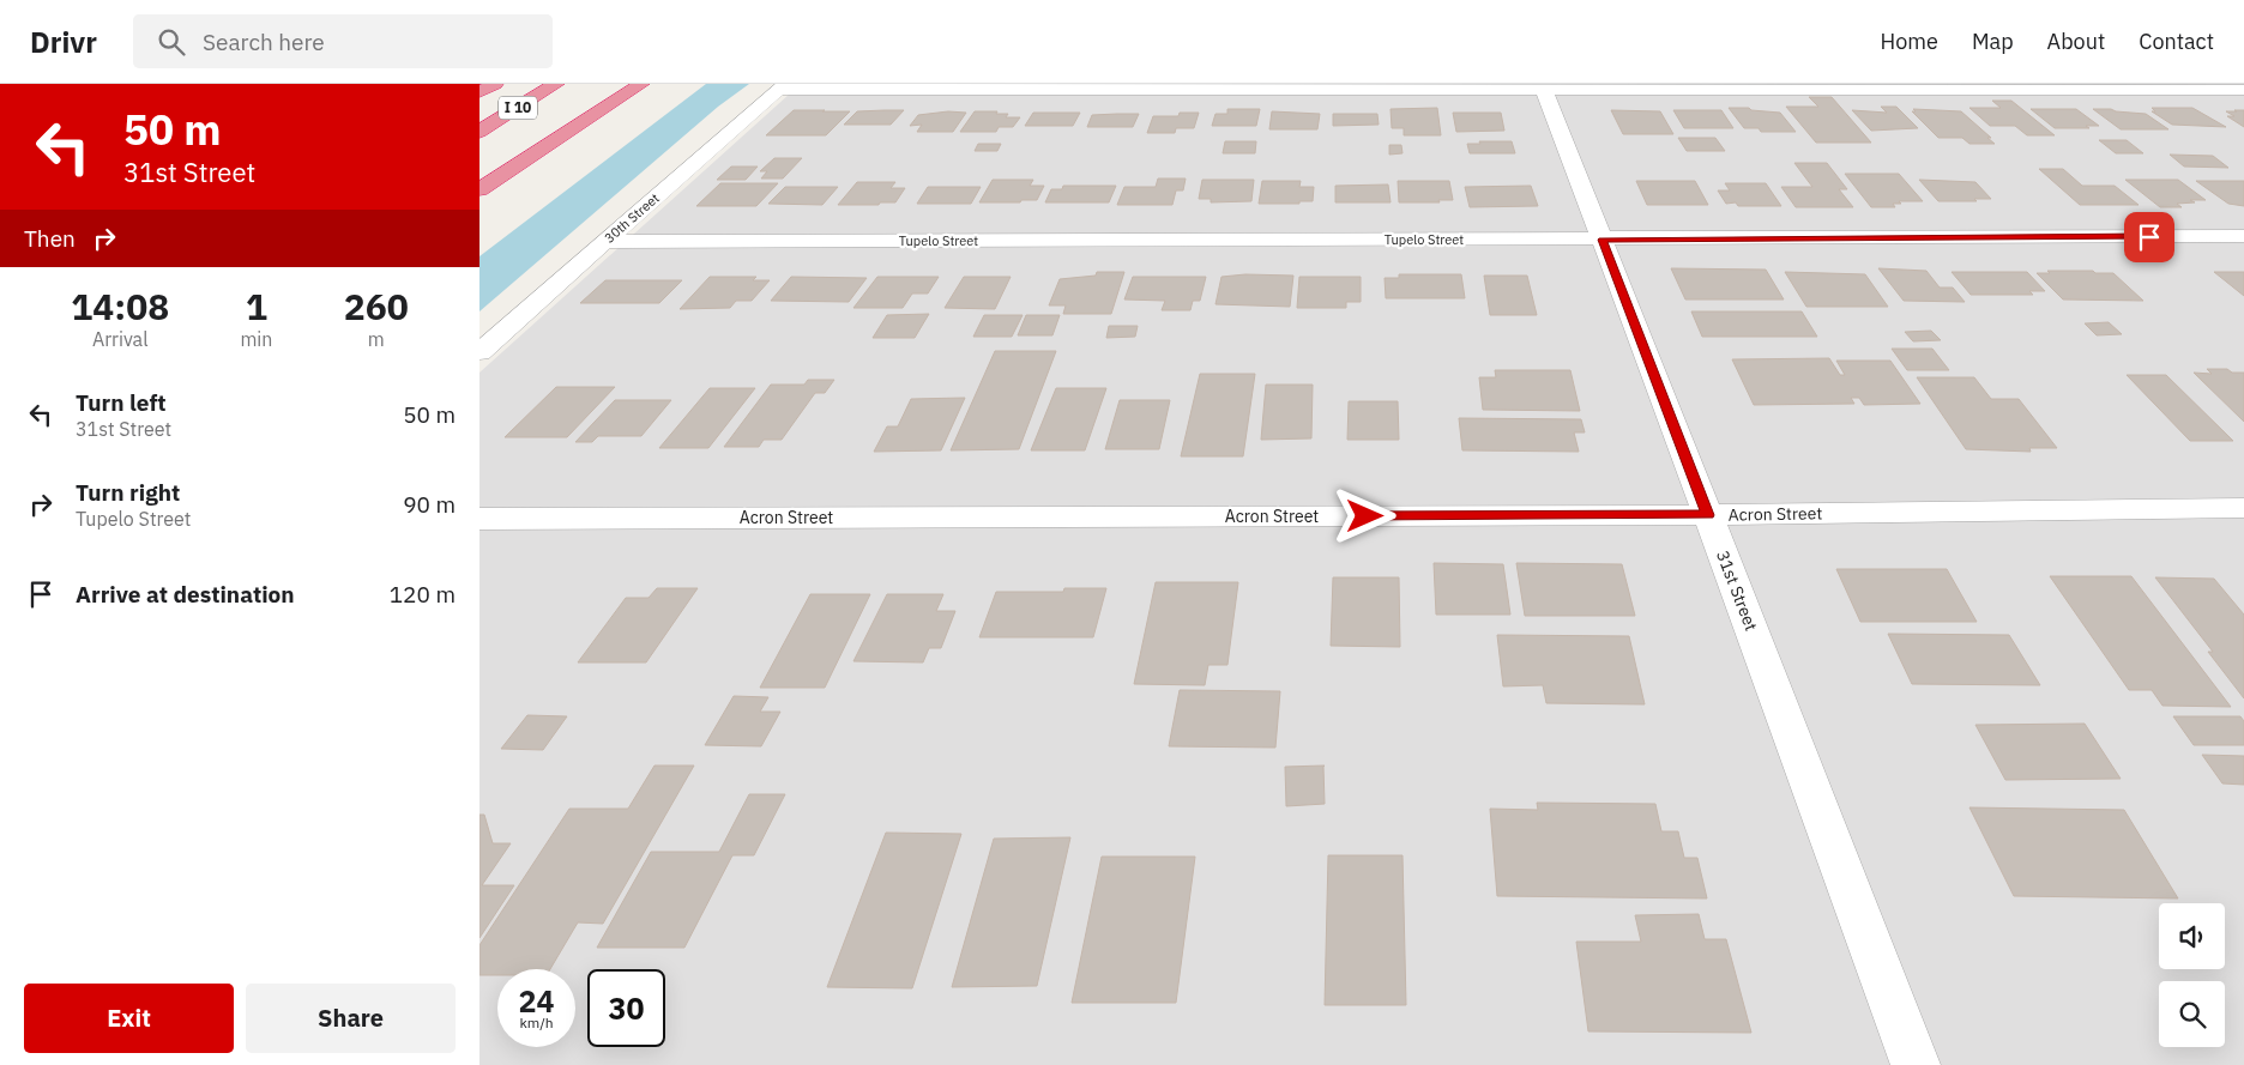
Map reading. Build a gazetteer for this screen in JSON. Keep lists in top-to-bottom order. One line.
{"streets":{"highway":["I 10"],"street":["30th Street","Tupelo Street","Acron Street","31st Street"]},"crossings":[["30th Street","Tupelo Street"],["Tupelo Street","31st Street"],["Acron Street","31st Street"]],"page":{"header":"Drivr","search":"Search here","nav":["Home","Map","About","Contact"],"turn":["50 m","31st Street"],"then":"Then","eta":["14:08","Arrival","1","min","260","m"],"list":[{"name":"Turn left","note":"31st Street","value":"50 m"},{"name":"Turn right","note":"Tupelo Street","value":"90 m"},{"name":"Arrive at destination","value":"120 m"}],"speed":"24 km/h","limit":"30","buttons":["Exit","Share"]}}
